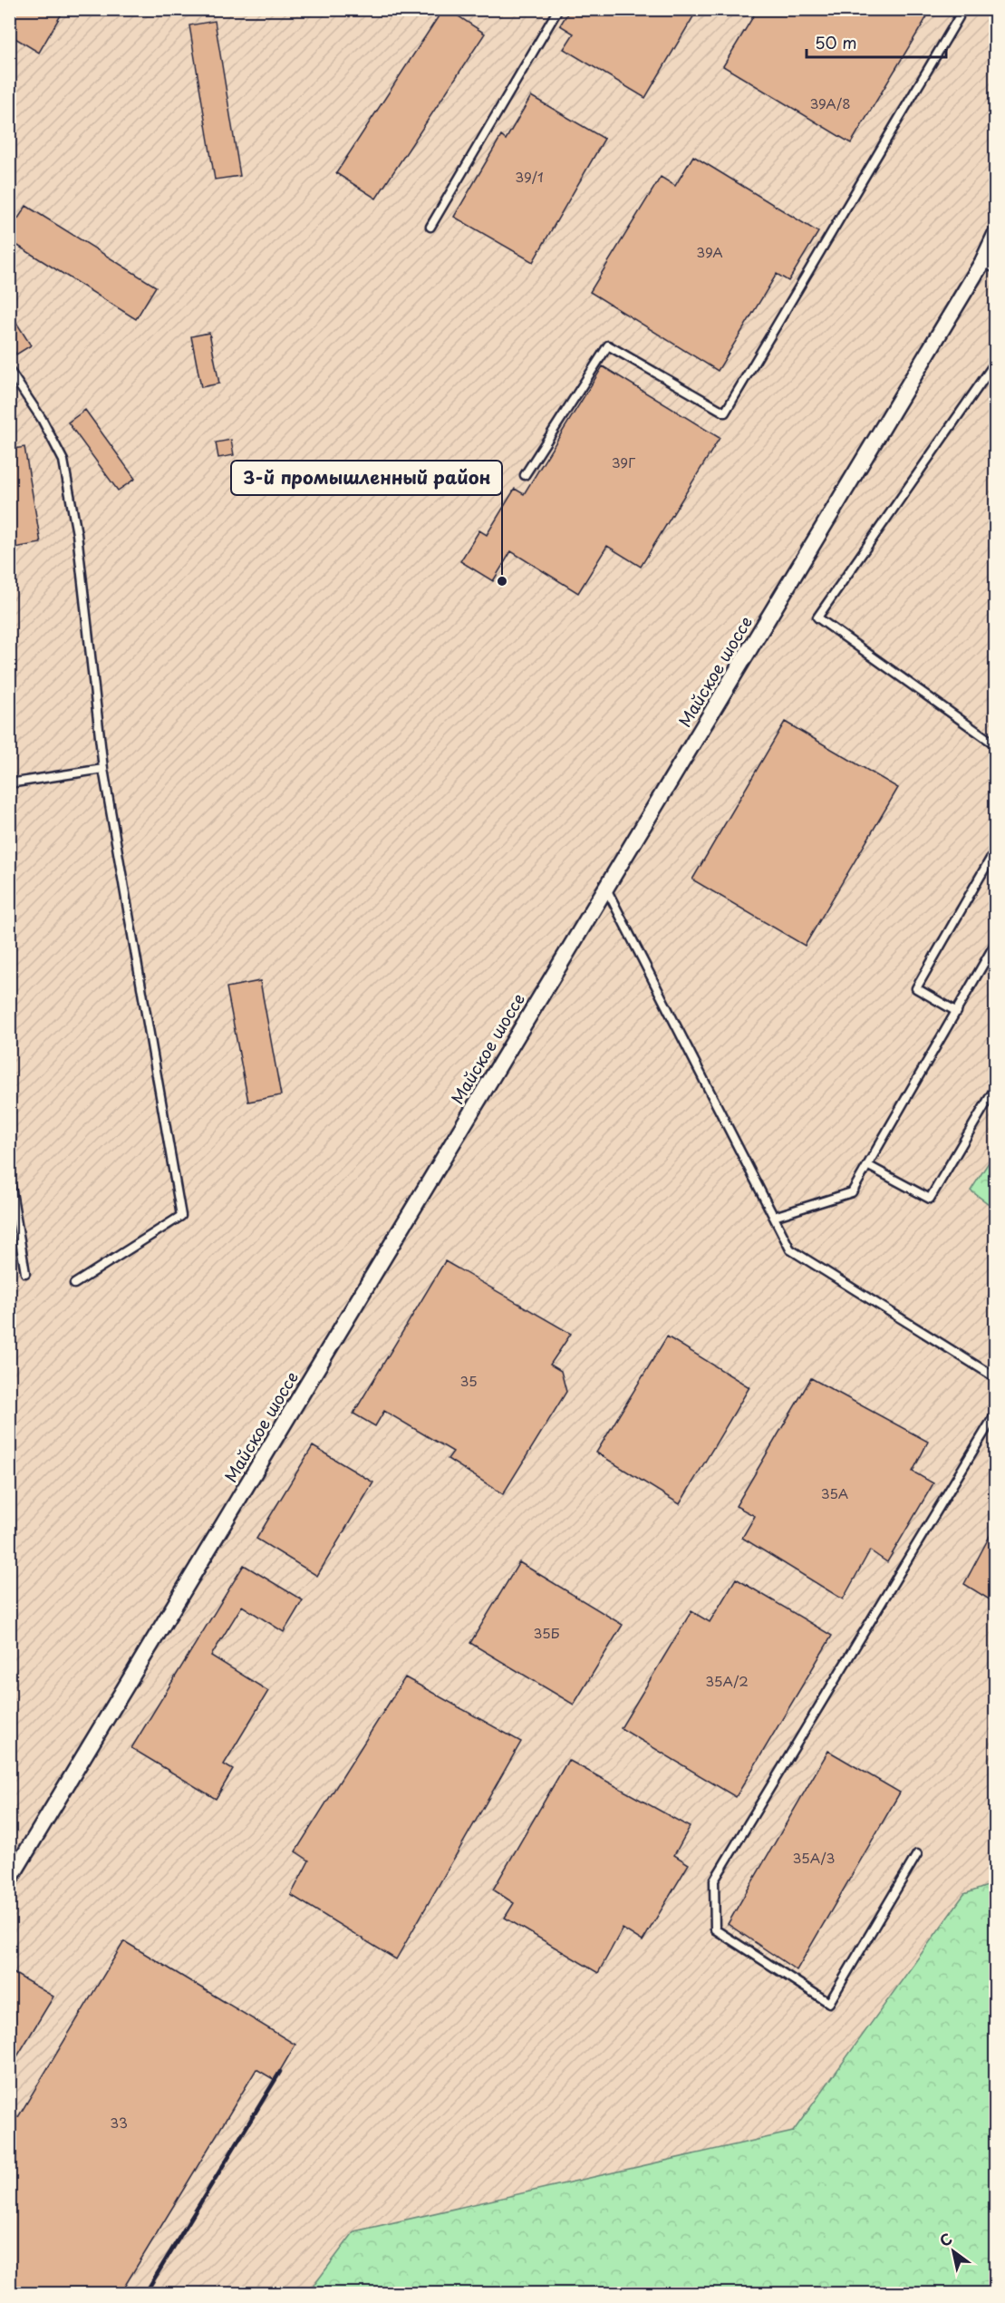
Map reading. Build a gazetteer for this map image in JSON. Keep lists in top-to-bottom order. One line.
{"streets":{"street":["Майское шоссе"]},"places":["3-й промышленный район"],"house_numbers":["39А/8","39/1","39А","39Г","35","35А","35Б","35А/2","35А/3","33"],"scale_bar":"50 m","north":"top left"}
